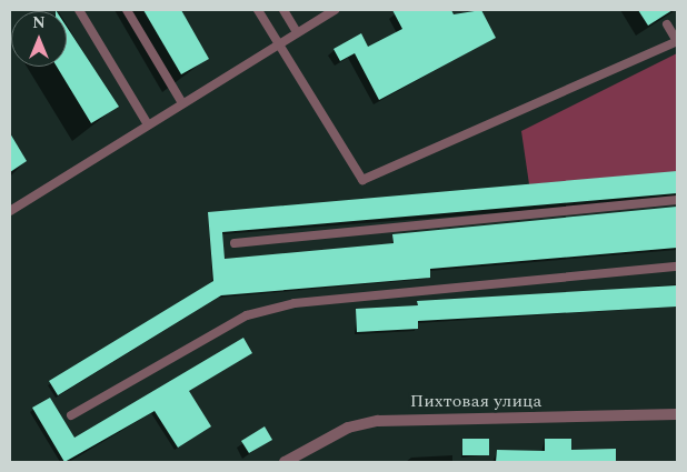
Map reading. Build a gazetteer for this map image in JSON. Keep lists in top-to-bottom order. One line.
{"streets":{"street":["Пихтовая улица"]},"north":"top"}
